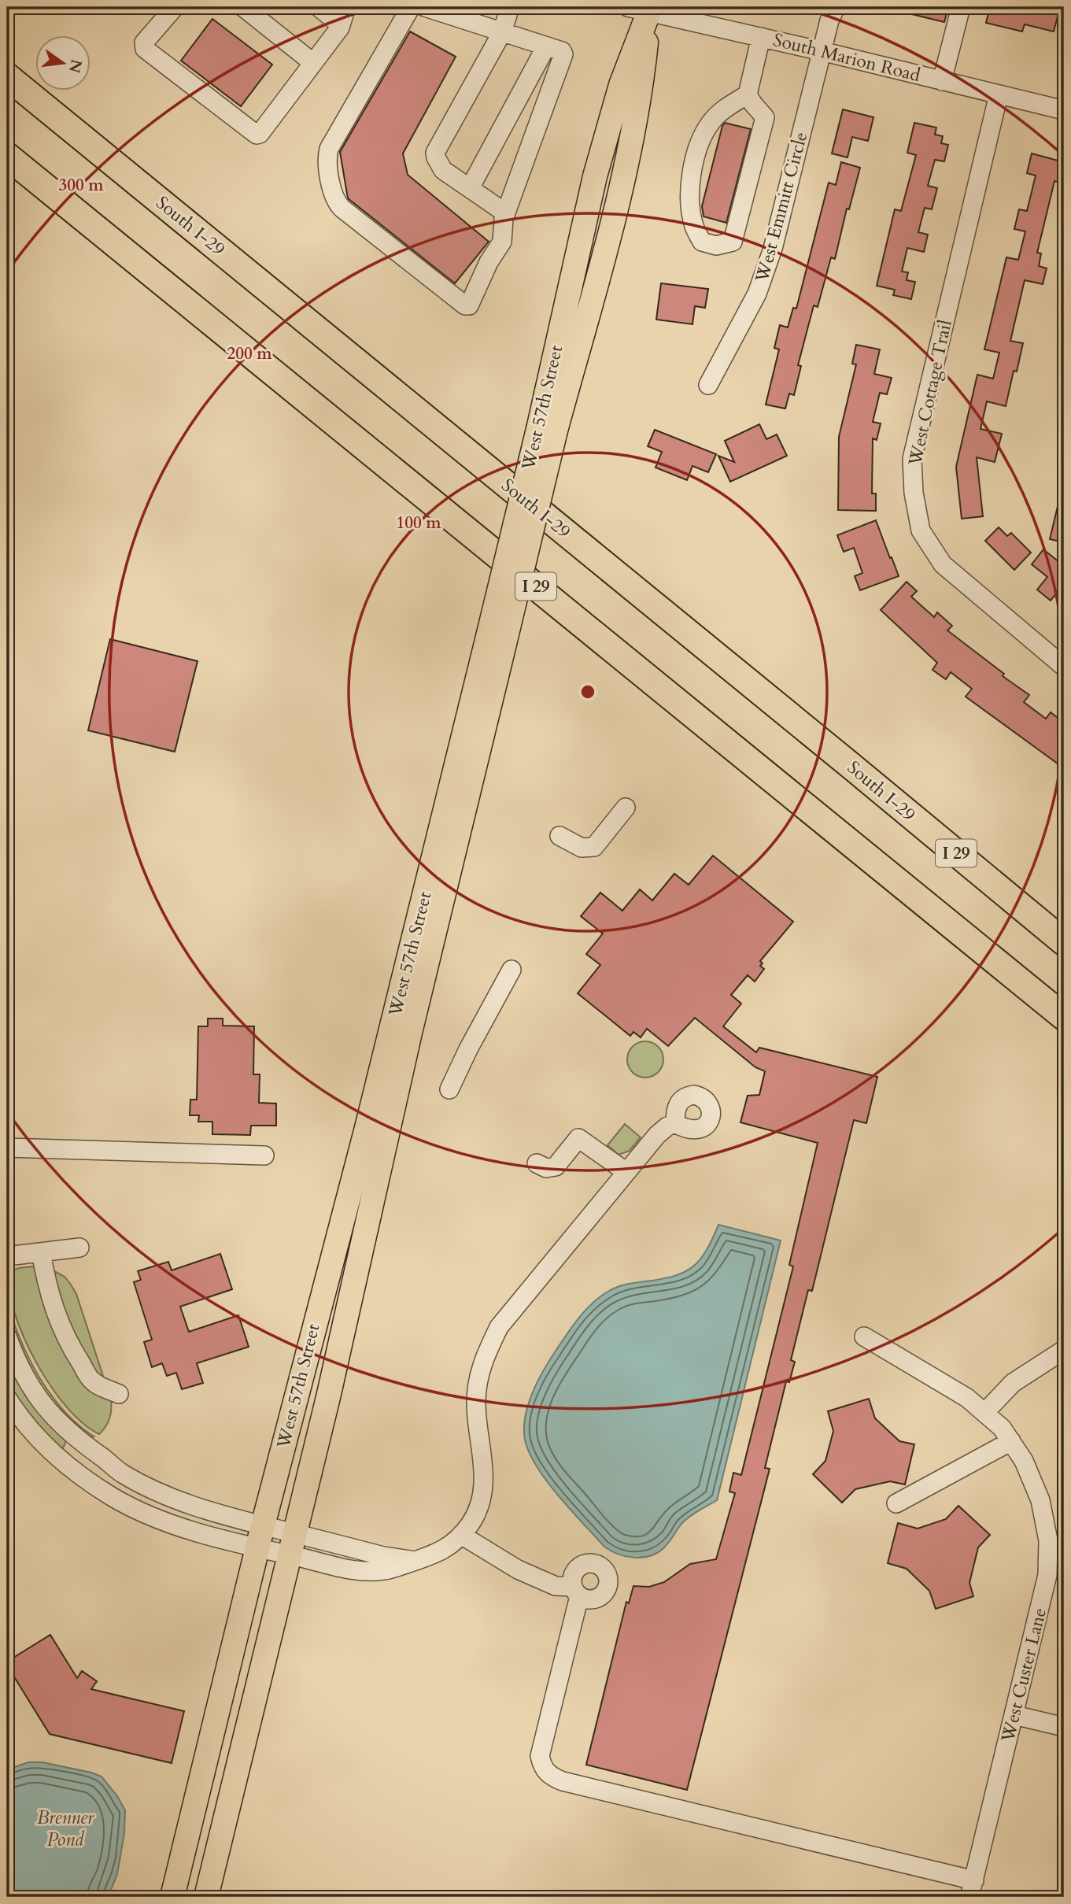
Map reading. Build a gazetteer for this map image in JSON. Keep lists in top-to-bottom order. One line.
{"streets":{"highway":["South I-29","I 29"],"main road":["West 57th Street"],"street":["South Marion Road","West Emmitt Circle","West Cottage Trail","West Custer Lane"]},"crossings":[["South Marion Road","West Emmitt Circle"],["South Marion Road","West Cottage Trail"],["South Marion Road","West 57th Street"]],"water":["Brenner Pond"],"north":"right","rings":["300 m","200 m","100 m"]}
